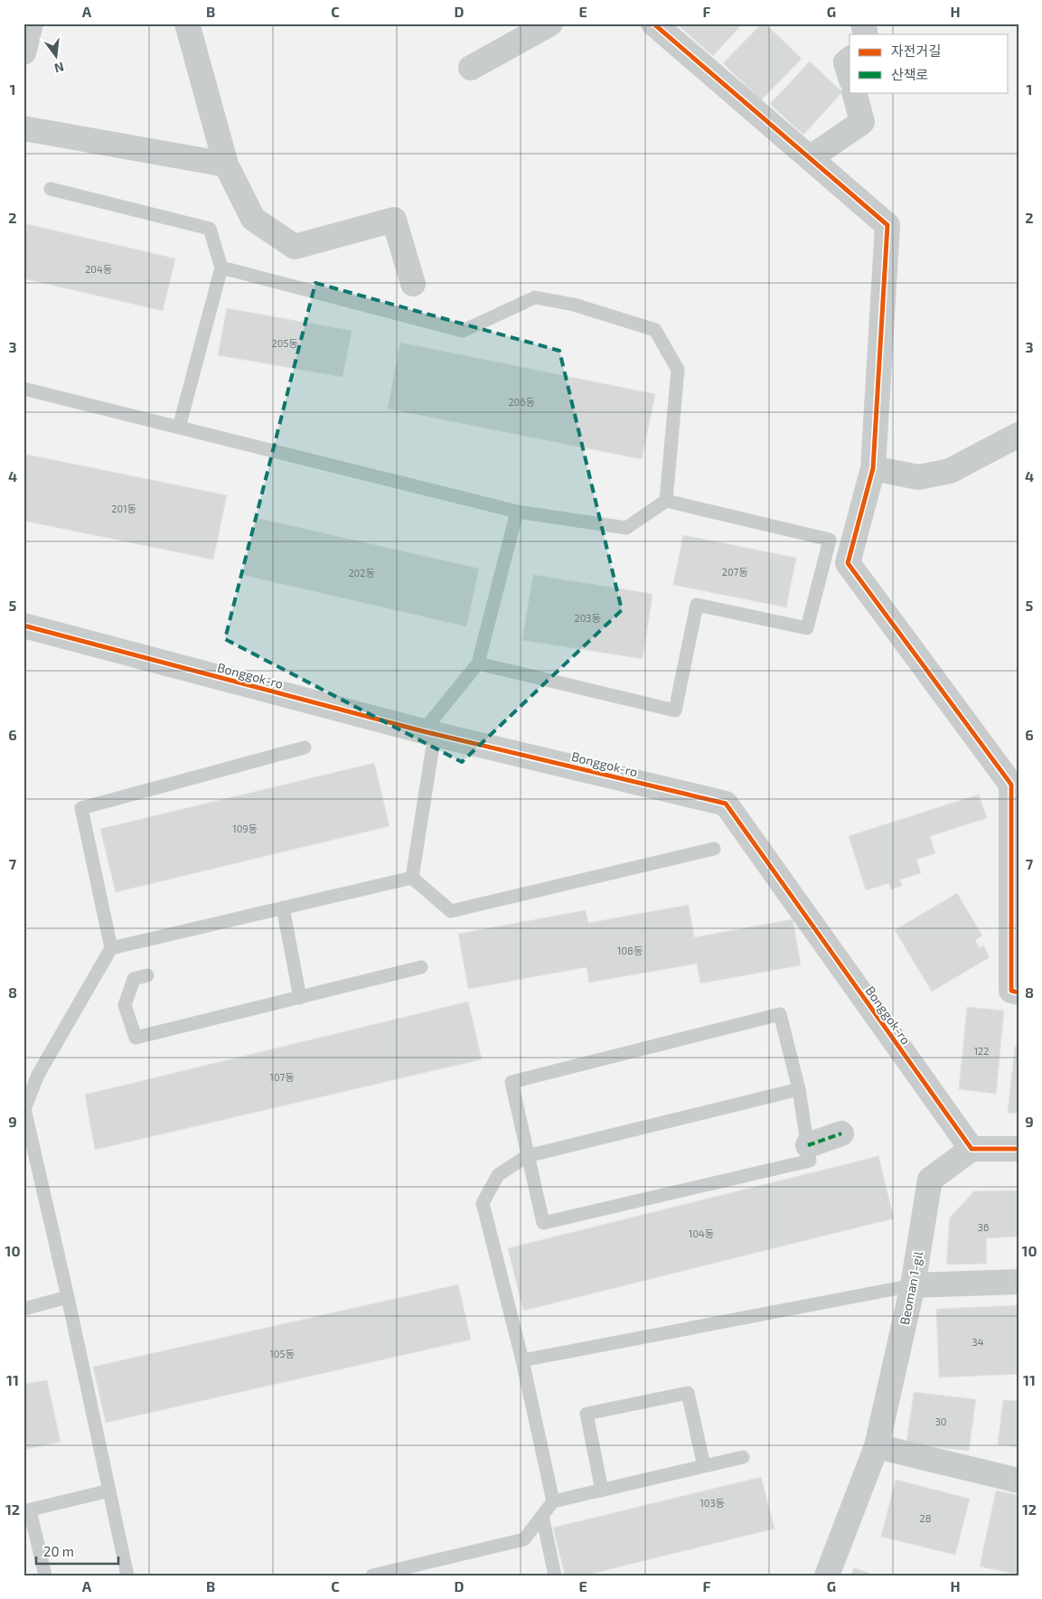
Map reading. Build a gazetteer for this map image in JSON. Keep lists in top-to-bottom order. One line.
{"streets":{"street":["Bonggok-ro","Beoman 1-gil"]},"crossings":[["Bonggok-ro","Beoman 1-gil"]],"house_numbers":["204동","205동","206동","201동","207동","202동","203동","109동","108동","122","107동","36","104동","34","105동","30","103동","28"],"legend":["자전거길","산책로"],"scale_bar":"20 m","north":"bottom","grid":{"columns":["A","B","C","D","E","F","G","H"],"rows":["1","2","3","4","5","6","7","8","9","10","11","12"]}}
